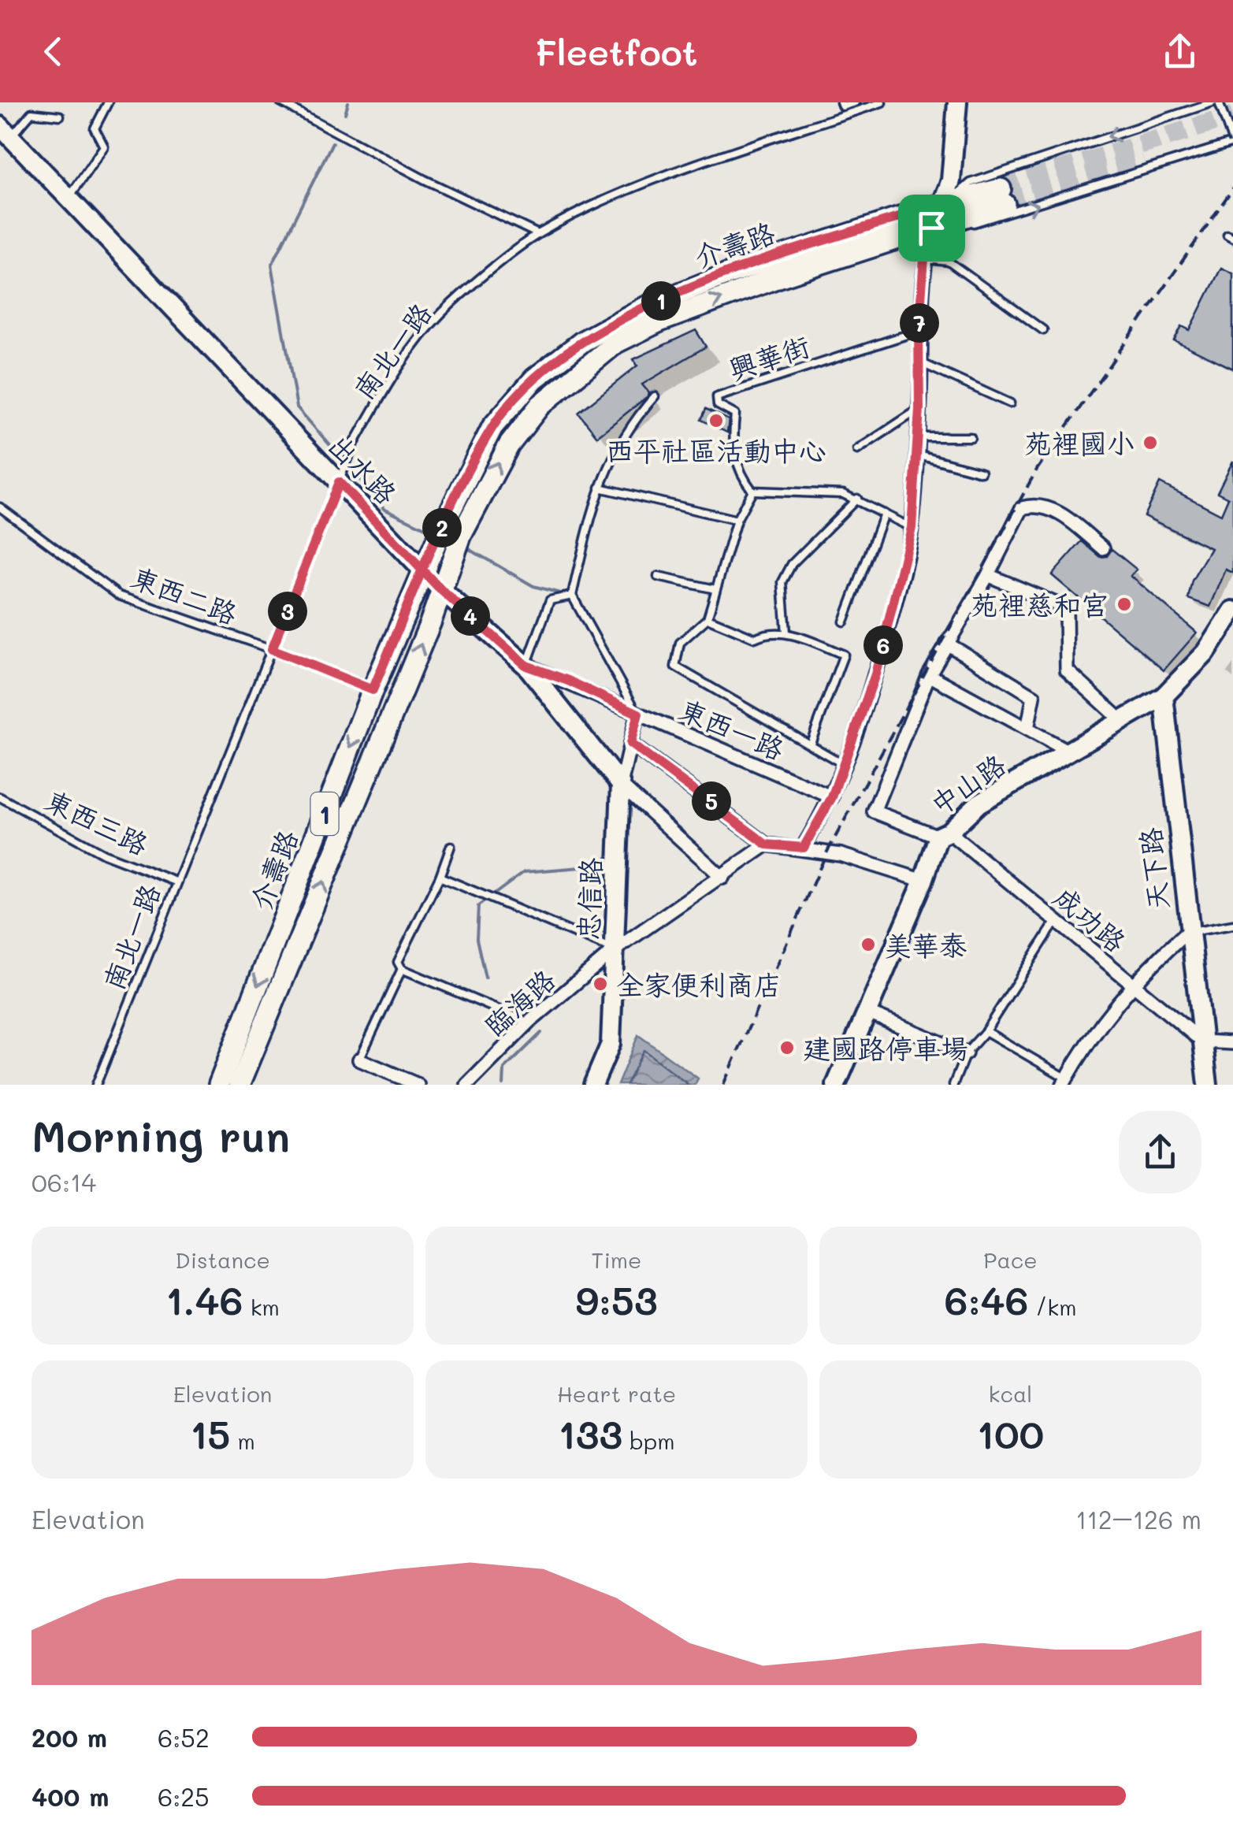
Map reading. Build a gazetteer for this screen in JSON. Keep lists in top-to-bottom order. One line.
{"streets":{"main road":["介壽路","1"],"street":["出水路","東西一路","中山路","天下路","忠信路","成功路","臨海路"],"lane":["南北一路","興華街","東西二路","東西三路"]},"crossings":[["介壽路","出水路"],["介壽路","東西二路"],["南北一路","出水路"],["南北一路","東西二路"],["南北一路","東西三路"],["出水路","東西一路"],["出水路","忠信路"],["出水路","臨海路"],["東西一路","忠信路"],["中山路","天下路"],["中山路","成功路"],["天下路","成功路"],["忠信路","臨海路"]],"places":["西平社區活動中心","苑裡國小","苑裡慈和宮","美華泰","全家便利商店","建國路停車場"],"page":{"header":"Fleetfoot","pins":["1","7","2","3","4","6","5"],"heading":["Morning run","06:14"],"stats":[["Distance","1.46 km"],["Time","9:53"],["Pace","6:46 /km"],["Elevation","15 m"],["Heart rate","133 bpm"],["kcal","100"]],"chart":["Elevation","112–126 m"],"list":[{"name":"200 m","note":"6:52"},{"name":"400 m","note":"6:25"}]}}
